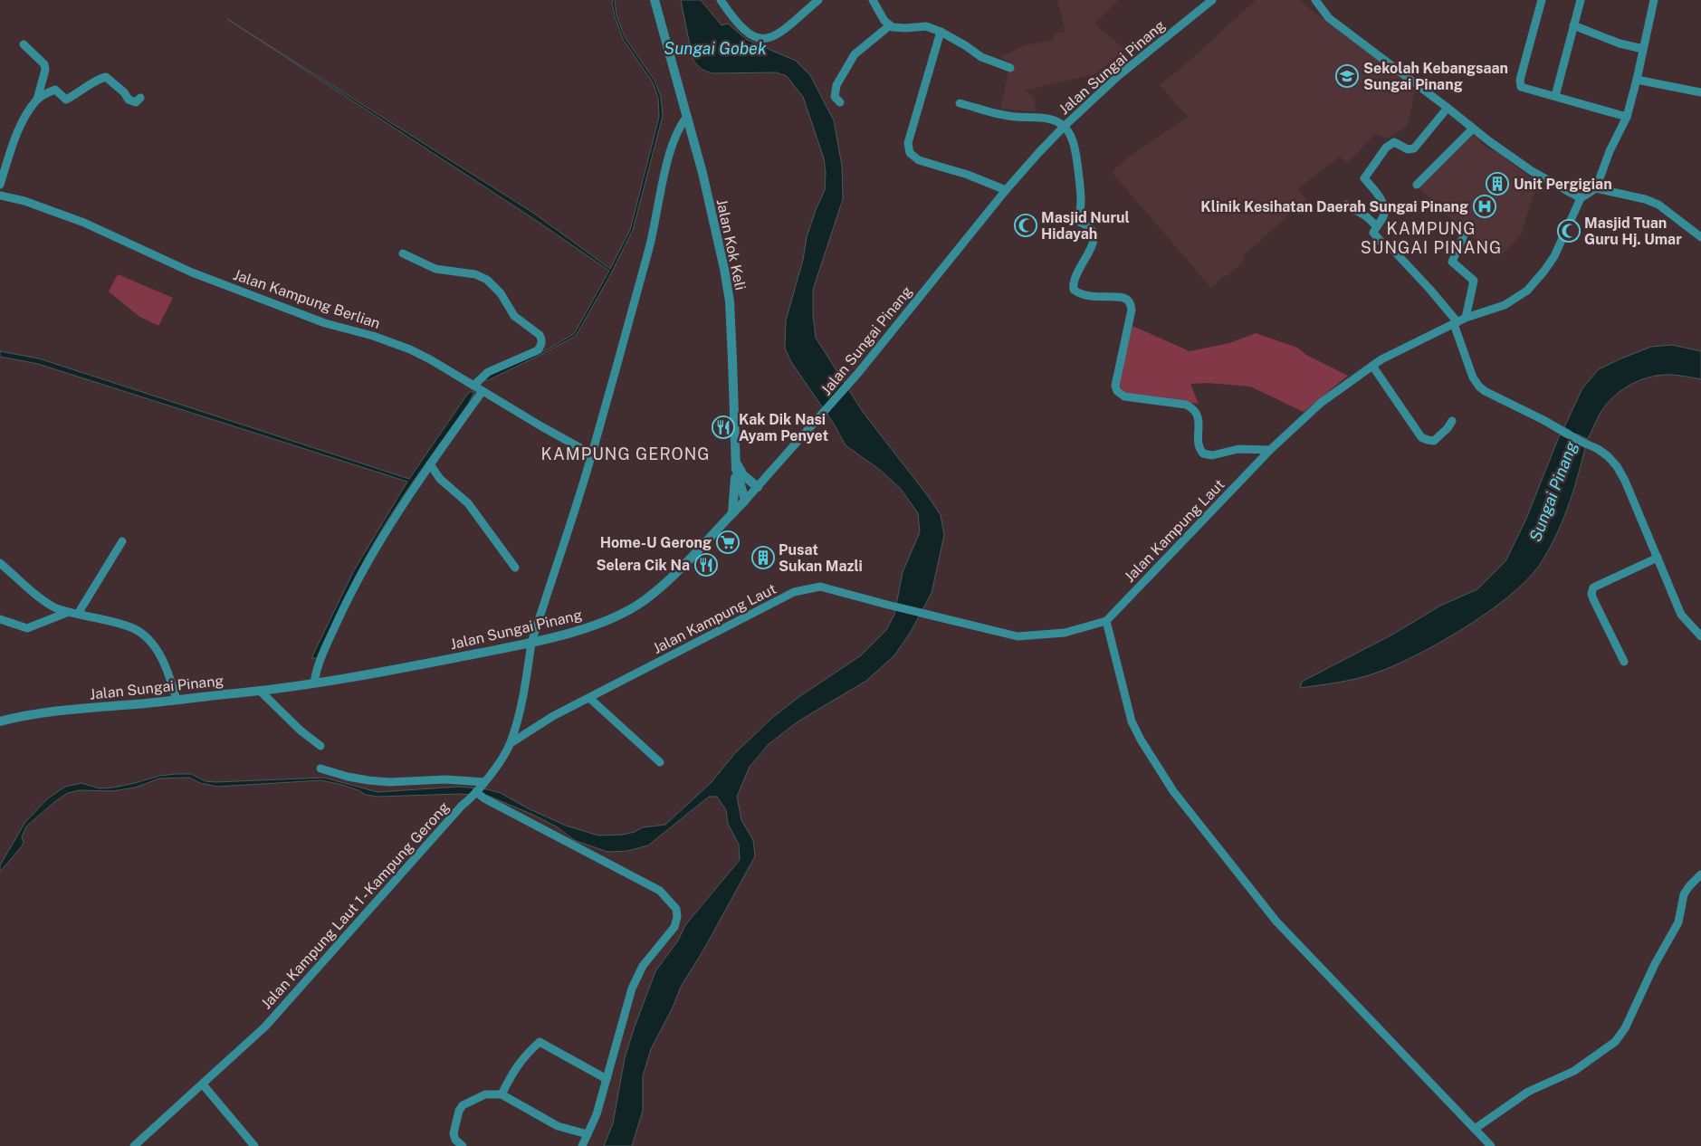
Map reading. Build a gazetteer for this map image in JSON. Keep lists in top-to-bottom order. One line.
{"streets":{"street":["Jalan Sungai Pinang","Jalan Kok Keli","Jalan Kampung Berlian","Jalan Kampung Laut","Jalan Kampung Laut 1 - Kampung Gerong"]},"crossings":[["Jalan Sungai Pinang","Jalan Kok Keli"],["Jalan Sungai Pinang","Jalan Kampung Laut 1 - Kampung Gerong"],["Jalan Kok Keli","Jalan Kampung Laut 1 - Kampung Gerong"],["Jalan Kampung Berlian","Jalan Kampung Laut 1 - Kampung Gerong"],["Jalan Kampung Laut","Jalan Kampung Laut 1 - Kampung Gerong"]],"districts":["KAMPUNG SUNGAI PINANG","KAMPUNG GERONG"],"water":["Sungai Gobek","Sungai Pinang"],"places":{"school or university":["Sekolah Kebangsaan Sungai Pinang"],"building":["Unit Pergigian","Pusat Sukan Mazli"],"hospital":["Klinik Kesihatan Daerah Sungai Pinang"],"mosque":["Masjid Nurul Hidayah","Masjid Tuan Guru Hj. Umar"],"restaurant":["Kak Dik Nasi Ayam Penyet","Selera Cik Na"],"supermarket":["Home-U Gerong"]}}
